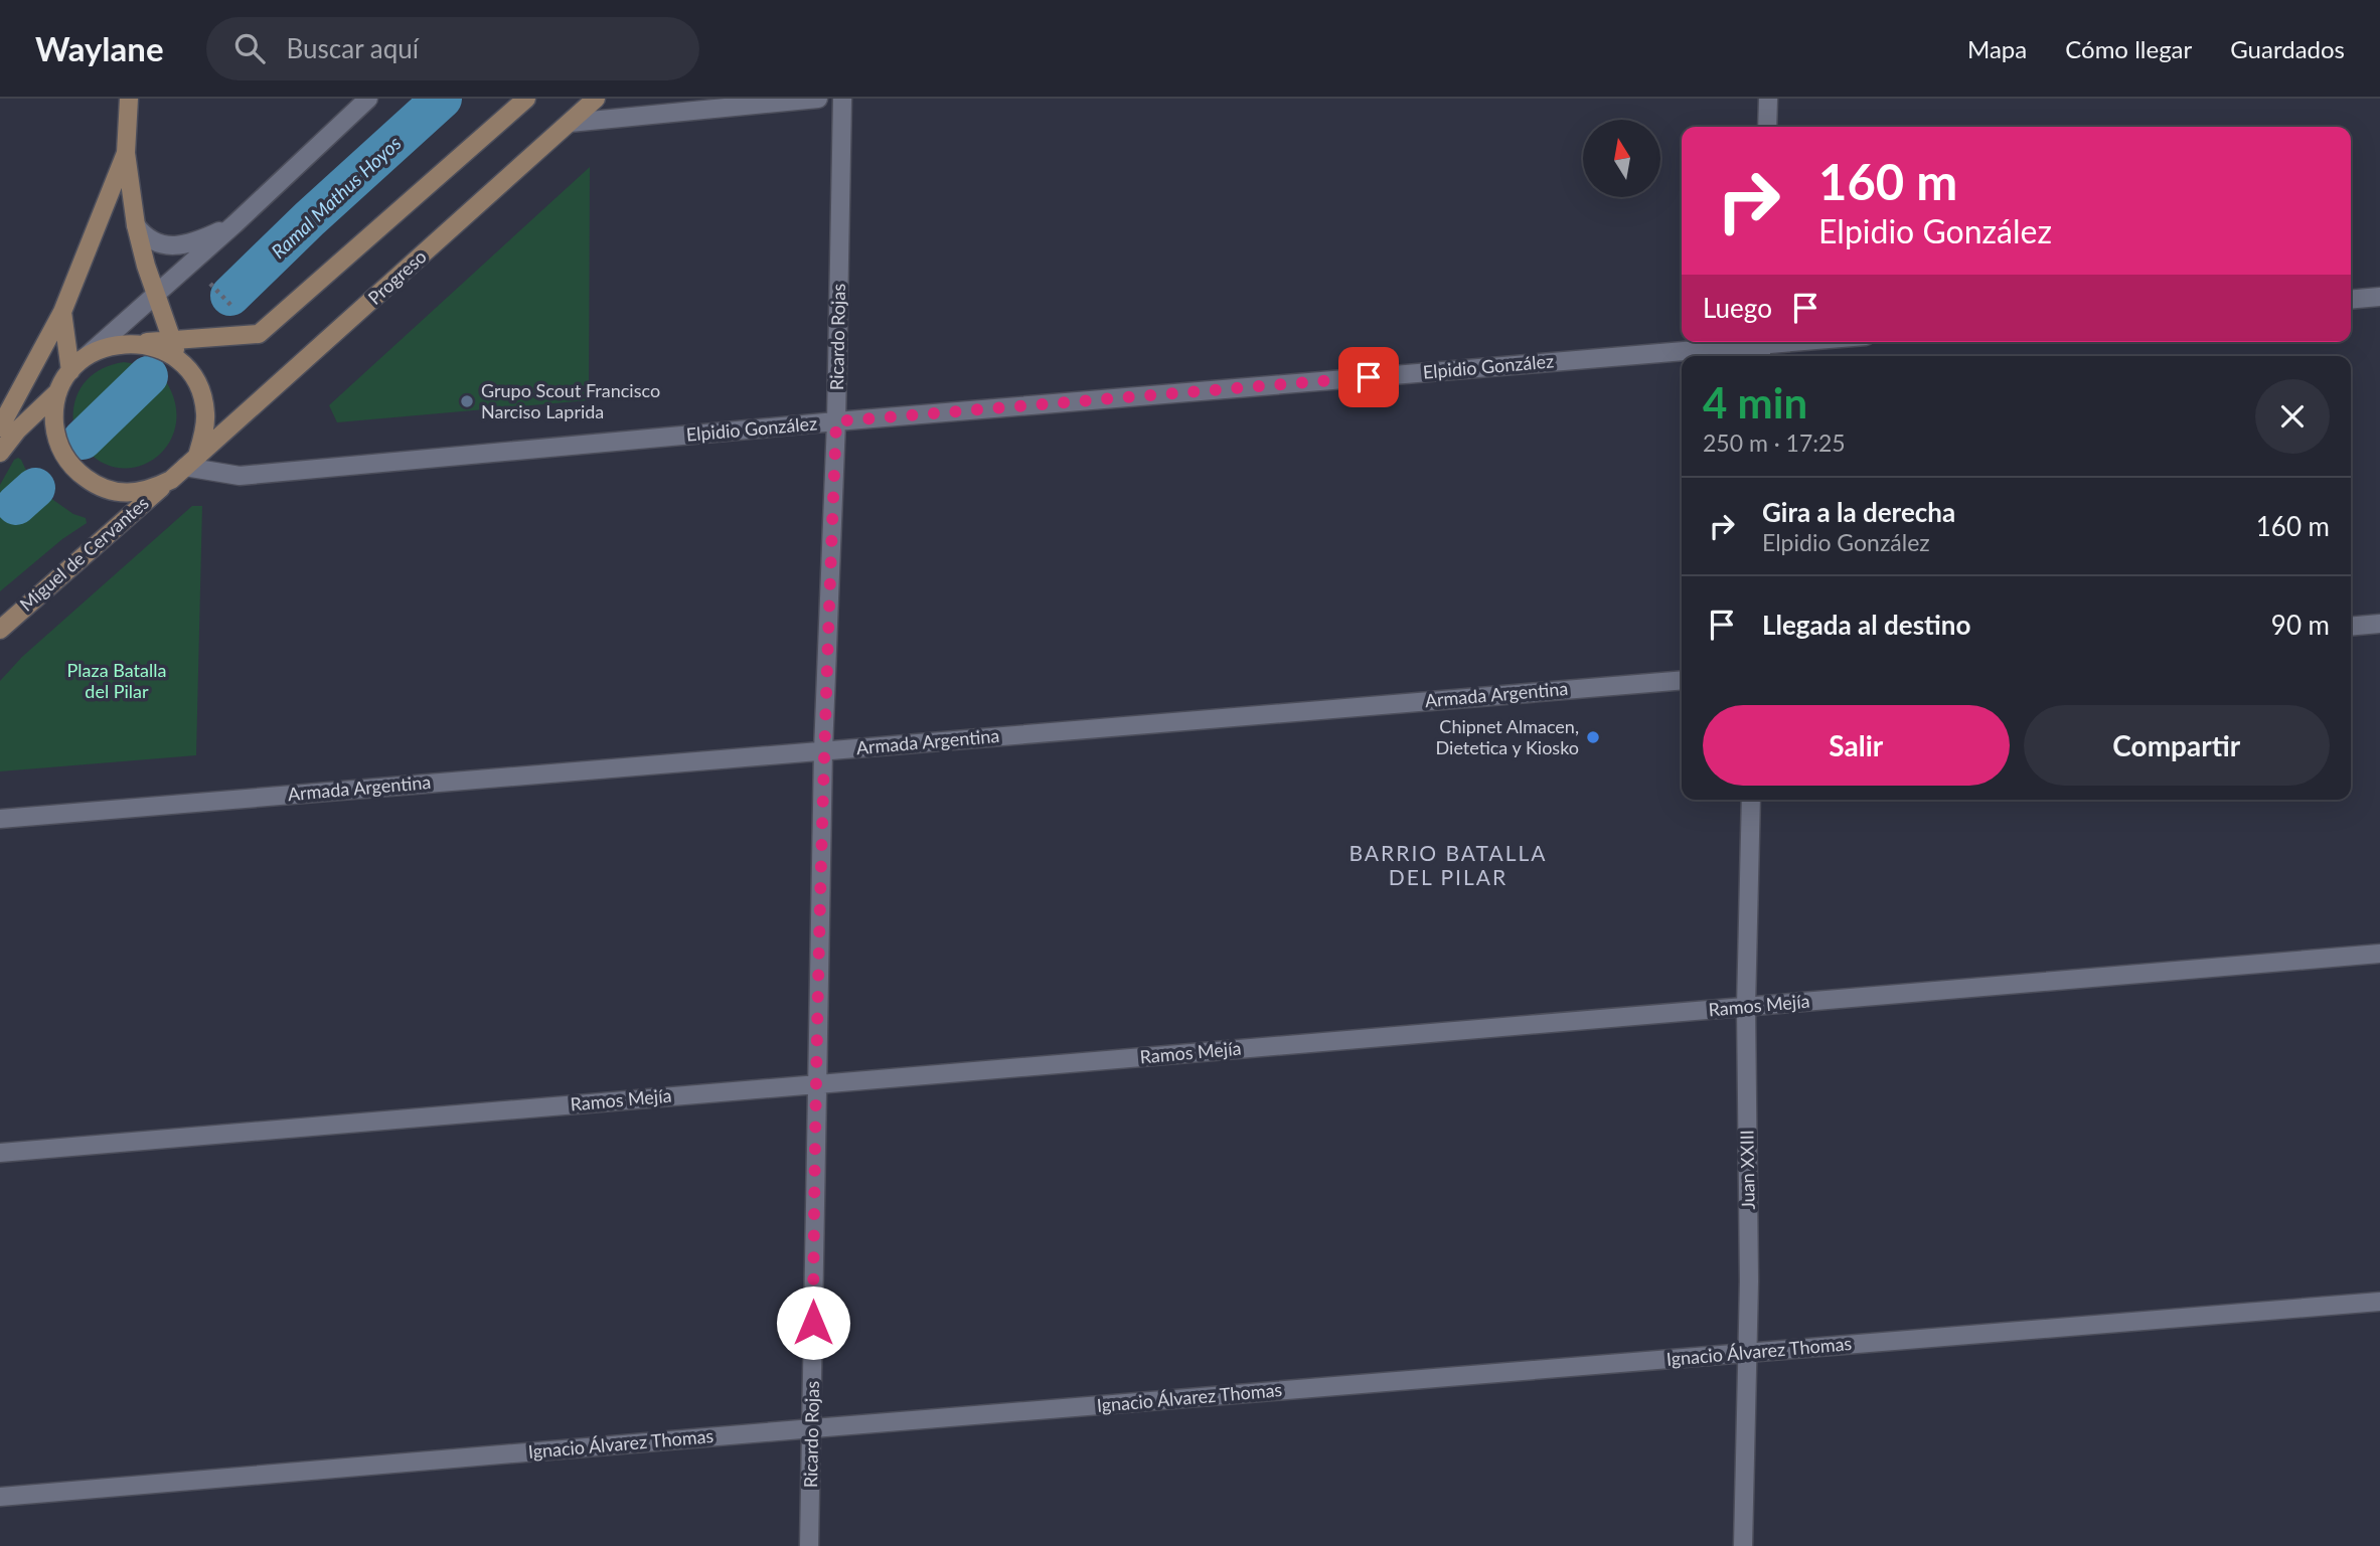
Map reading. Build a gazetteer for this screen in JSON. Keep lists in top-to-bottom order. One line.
{"streets":{"main road":["Progreso","Miguel de Cervantes"],"street":["Ricardo Rojas","Elpidio González","Armada Argentina","Ramos Mejía","Juan XXIII","Ignacio Álvarez Thomas"]},"crossings":[["Progreso","Elpidio González"],["Progreso","Miguel de Cervantes"],["Ricardo Rojas","Elpidio González"],["Ricardo Rojas","Armada Argentina"],["Ricardo Rojas","Ramos Mejía"],["Ricardo Rojas","Ignacio Álvarez Thomas"],["Elpidio González","Miguel de Cervantes"],["Ramos Mejía","Juan XXIII"],["Juan XXIII","Ignacio Álvarez Thomas"]],"districts":["BARRIO BATALLA DEL PILAR"],"water":["Ramal Mathus Hoyos"],"parks":["Plaza Batalla del Pilar"],"places":["Grupo Scout Francisco Narciso Laprida","Chipnet Almacen, Dietetica y Kiosko"],"north":"top","page":{"header":"Waylane","search":"Buscar aquí","nav":["Mapa","Cómo llegar","Guardados"],"turn":["160 m","Elpidio González"],"then":"Luego","heading":["4 min","250 m · 17:25"],"list":[{"name":"Gira a la derecha","note":"Elpidio González","value":"160 m"},{"name":"Llegada al destino","value":"90 m"}],"buttons":["Salir","Compartir"]}}
